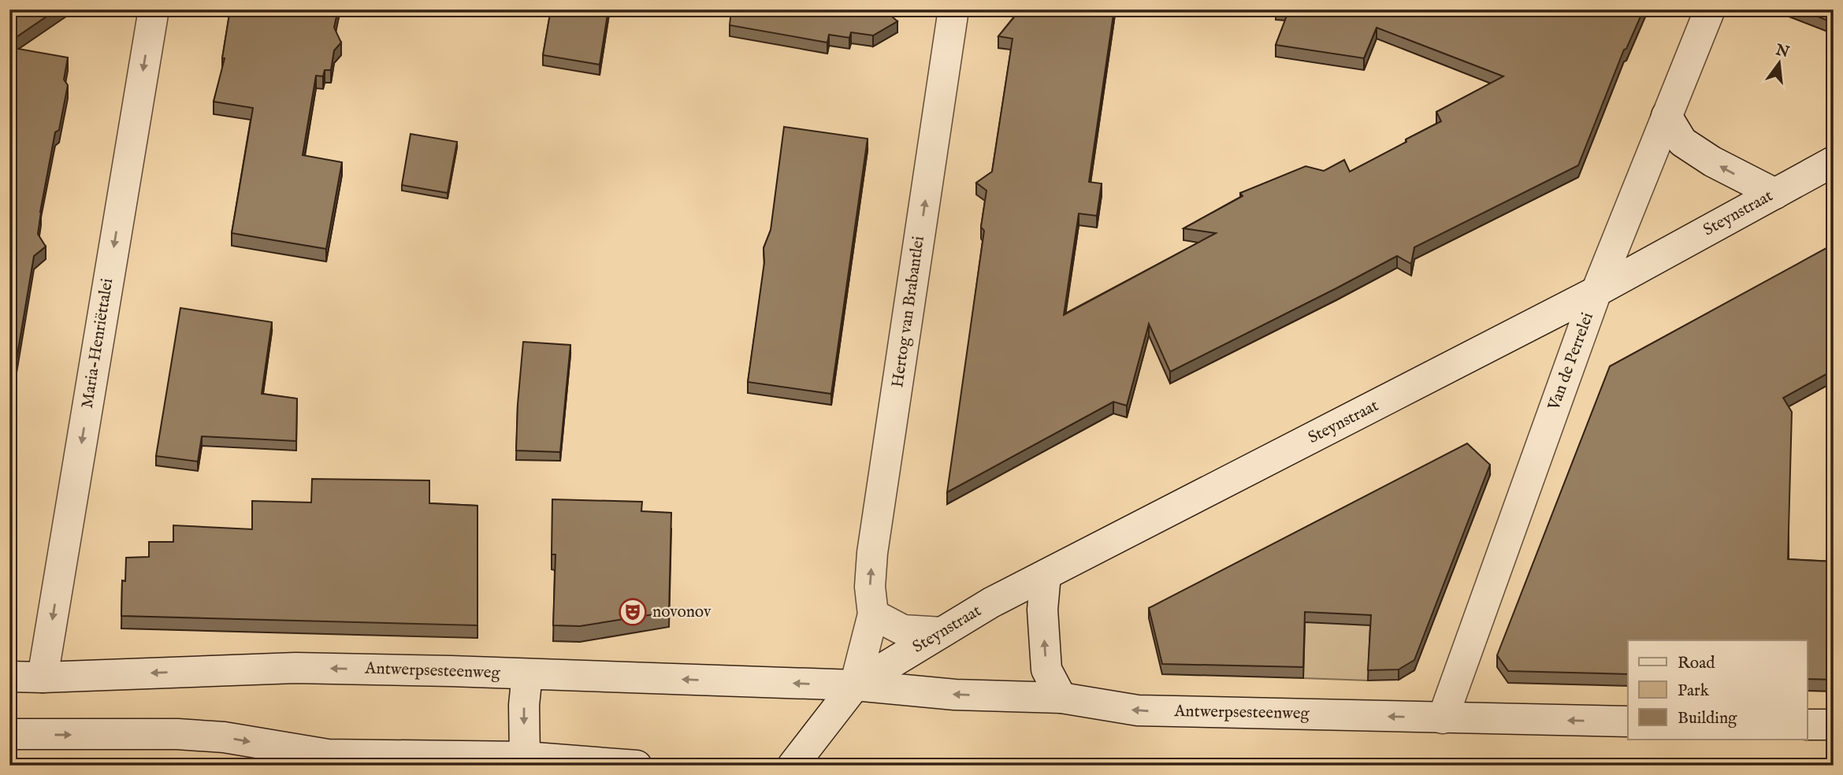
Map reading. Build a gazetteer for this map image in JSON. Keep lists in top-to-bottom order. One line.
{"streets":{"street":["Steynstraat","Hertog van Brabantlei","Maria-Henriëttalei","Van de Perrelei","Antwerpsesteenweg"]},"crossings":[["Steynstraat","Hertog van Brabantlei"],["Steynstraat","Van de Perrelei"],["Steynstraat","Antwerpsesteenweg"],["Hertog van Brabantlei","Antwerpsesteenweg"],["Maria-Henriëttalei","Antwerpsesteenweg"],["Van de Perrelei","Antwerpsesteenweg"]],"one_way":["Hertog van Brabantlei","Maria-Henriëttalei"],"places":{"theatre":["novonov"]},"legend":["Road","Park","Building"],"north":"top"}
